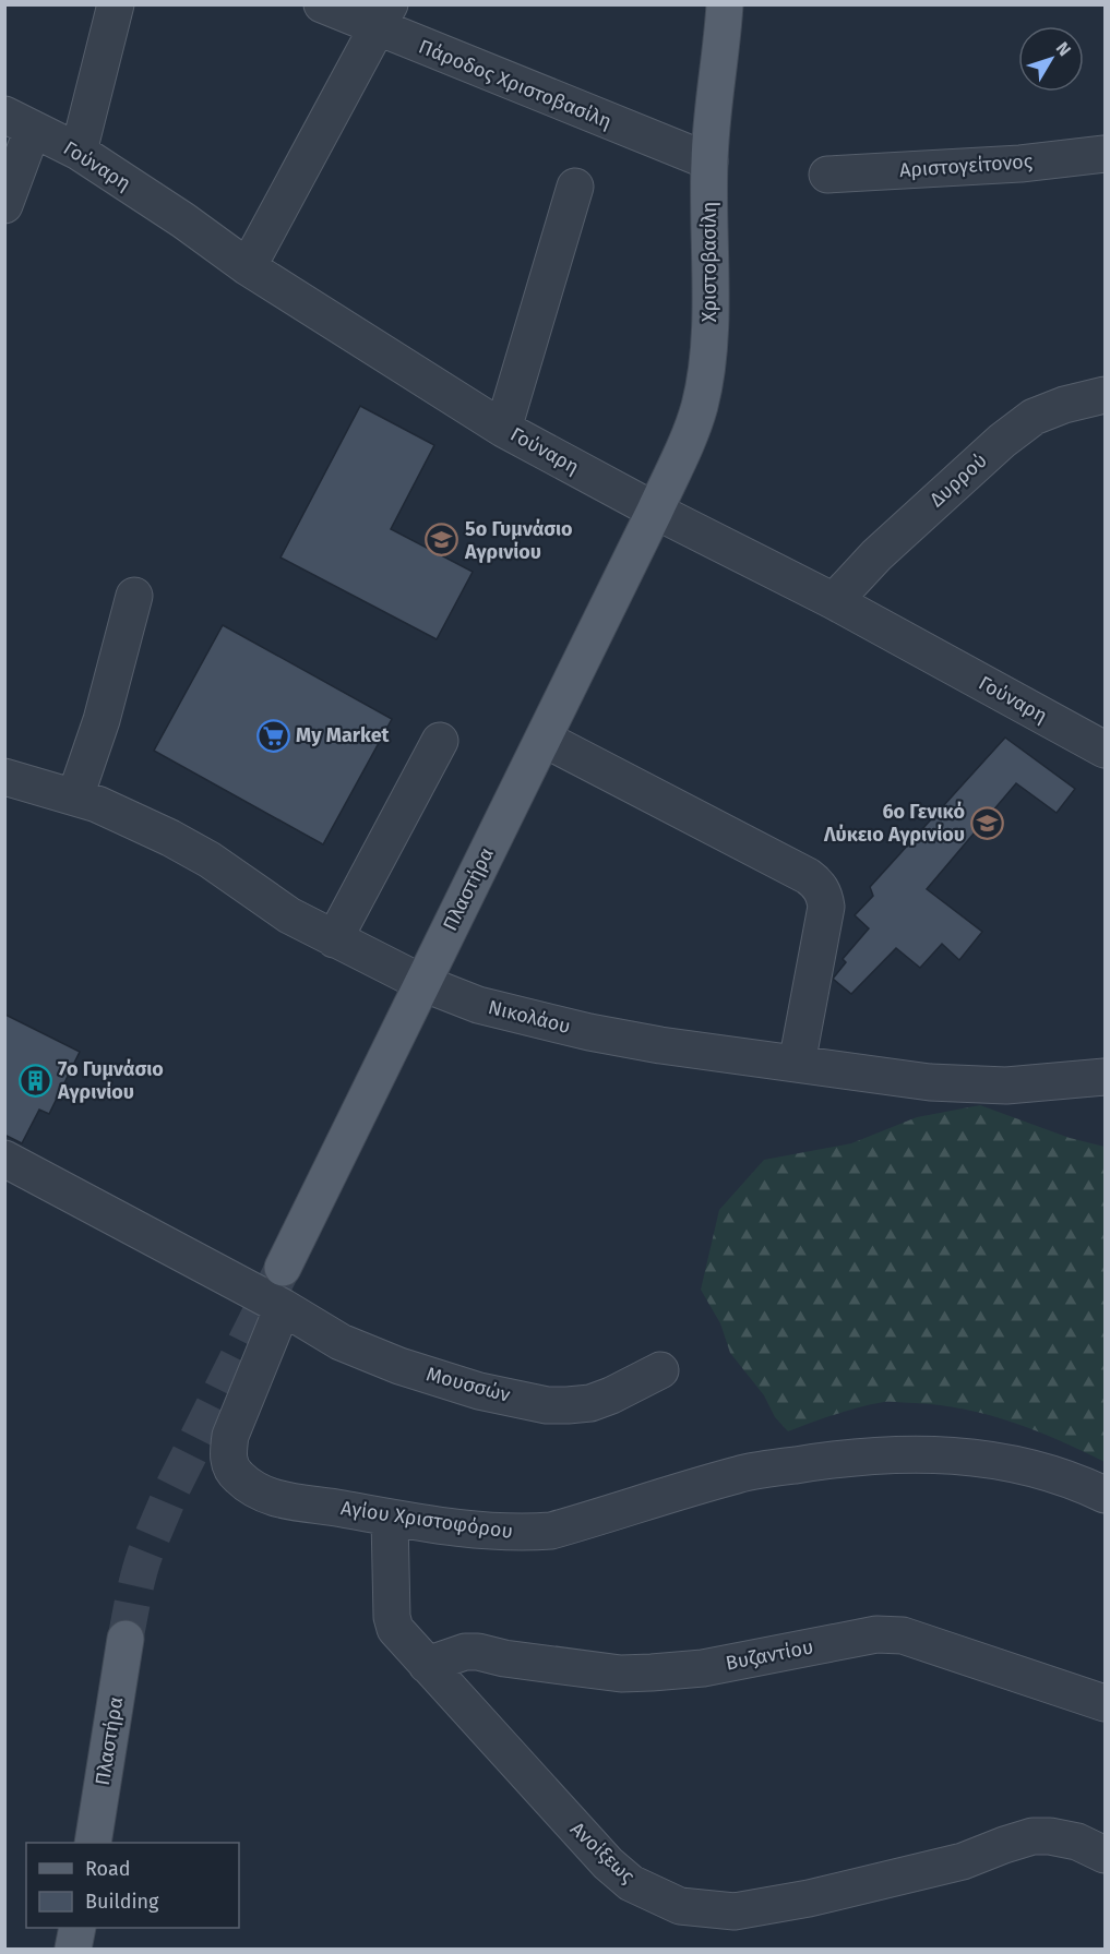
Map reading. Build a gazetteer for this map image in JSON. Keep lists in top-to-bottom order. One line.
{"streets":{"main road":["Χριστοβασίλη","Πλαστήρα"],"street":["Πάροδος Χριστοβασίλη","Γούναρη","Αριστογείτονος","Δυρρού","Νικολάου","Μουσσών","Αγίου Χριστοφόρου","Βυζαντίου","Ανοίξεως"]},"crossings":[["Πάροδος Χριστοβασίλη","Χριστοβασίλη"],["Γούναρη","Χριστοβασίλη"],["Γούναρη","Δυρρού"],["Γούναρη","Πλαστήρα"],["Χριστοβασίλη","Πλαστήρα"],["Πλαστήρα","Νικολάου"],["Μουσσών","Αγίου Χριστοφόρου"],["Αγίου Χριστοφόρου","Ανοίξεως"],["Βυζαντίου","Ανοίξεως"]],"places":{"school or university":["5ο Γυμνάσιο Αγρινίου","6ο Γενικό Λύκειο Αγρινίου"],"supermarket":["My Market"],"building":["7ο Γυμνάσιο Αγρινίου"]},"legend":["Road","Building"],"north":"top right"}
